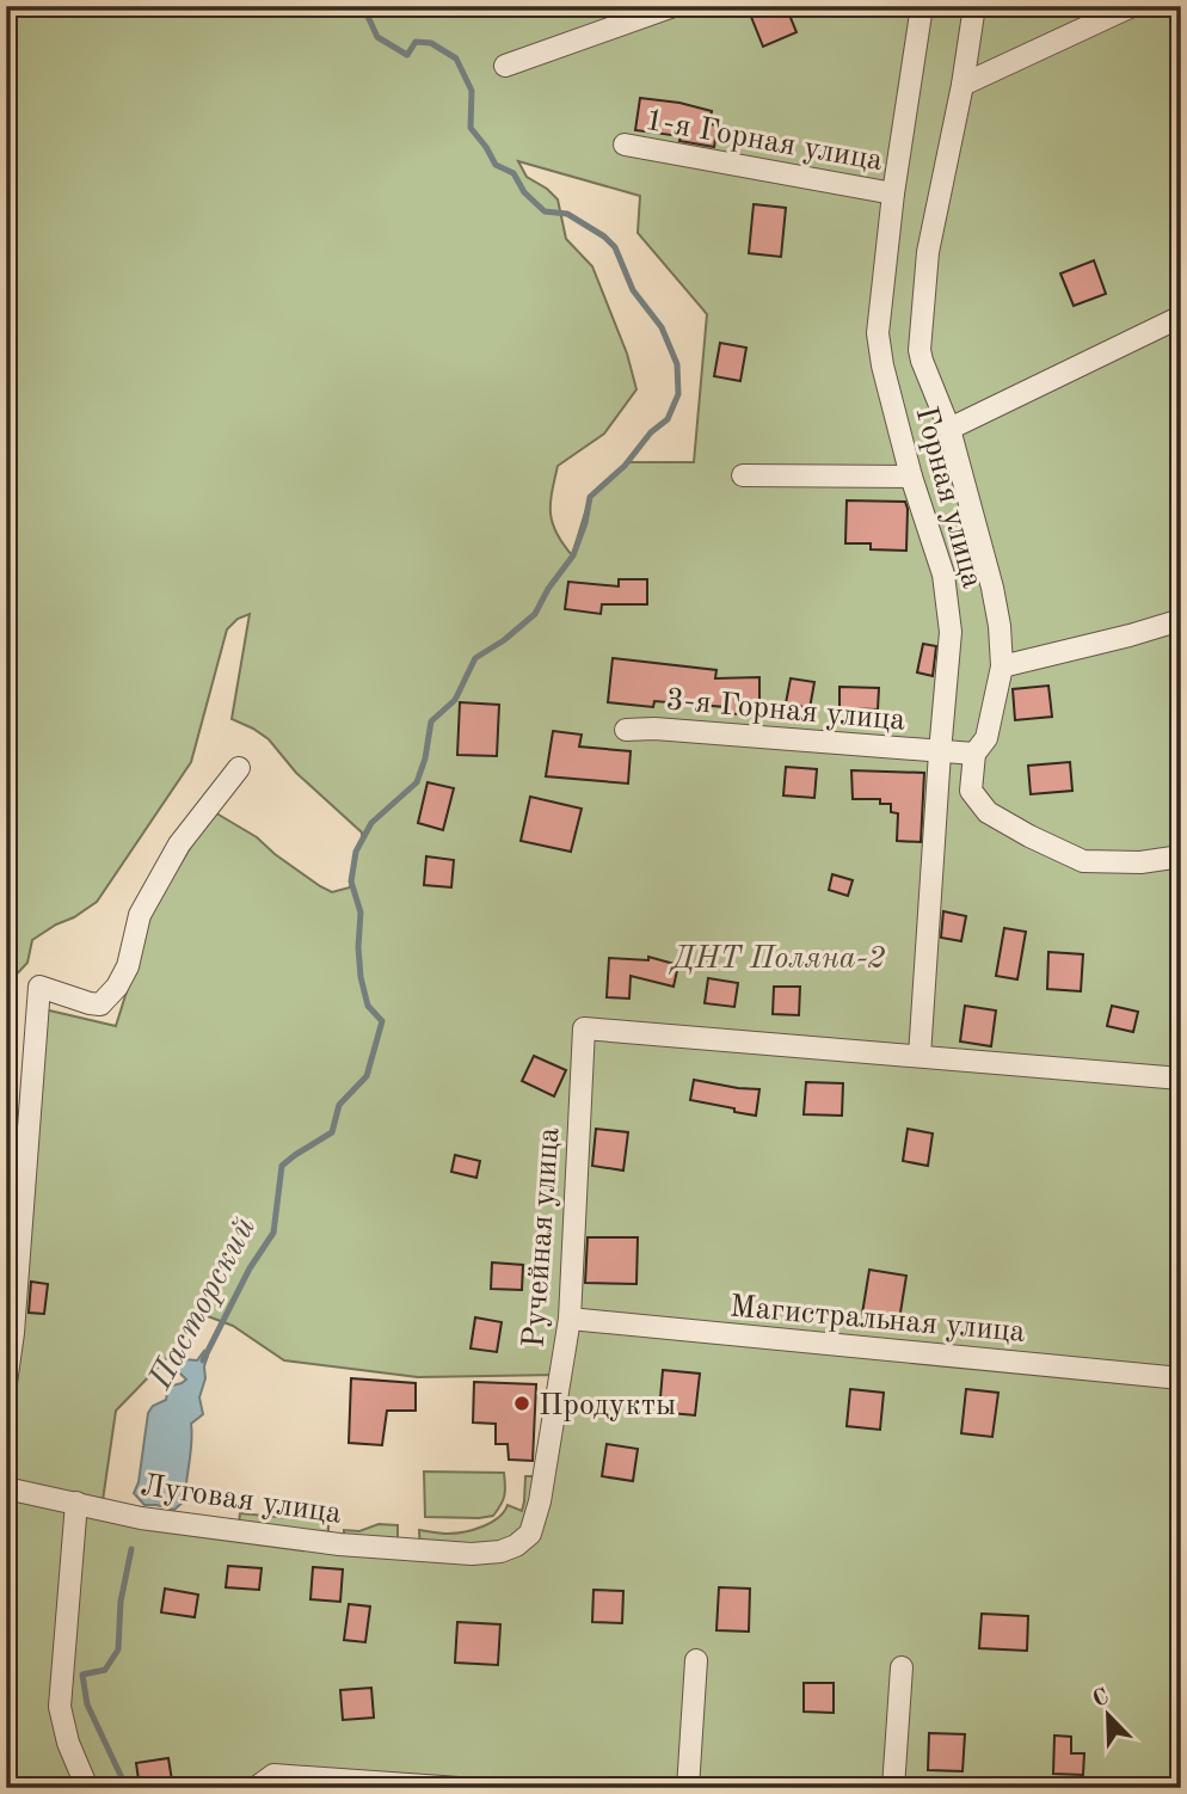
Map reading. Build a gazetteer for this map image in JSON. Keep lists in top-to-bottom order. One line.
{"streets":{"street":["1-я Горная улица","Горная улица","3-я Горная улица","Ручейная улица","Магистральная улица","Луговая улица"]},"crossings":[["1-я Горная улица","Горная улица"],["Горная улица","3-я Горная улица"],["Горная улица","Ручейная улица"],["Ручейная улица","Магистральная улица"],["Ручейная улица","Луговая улица"]],"water":["Пасторский"],"parks":["ДНТ Поляна-2"],"places":["Продукты"],"north":"top left"}
